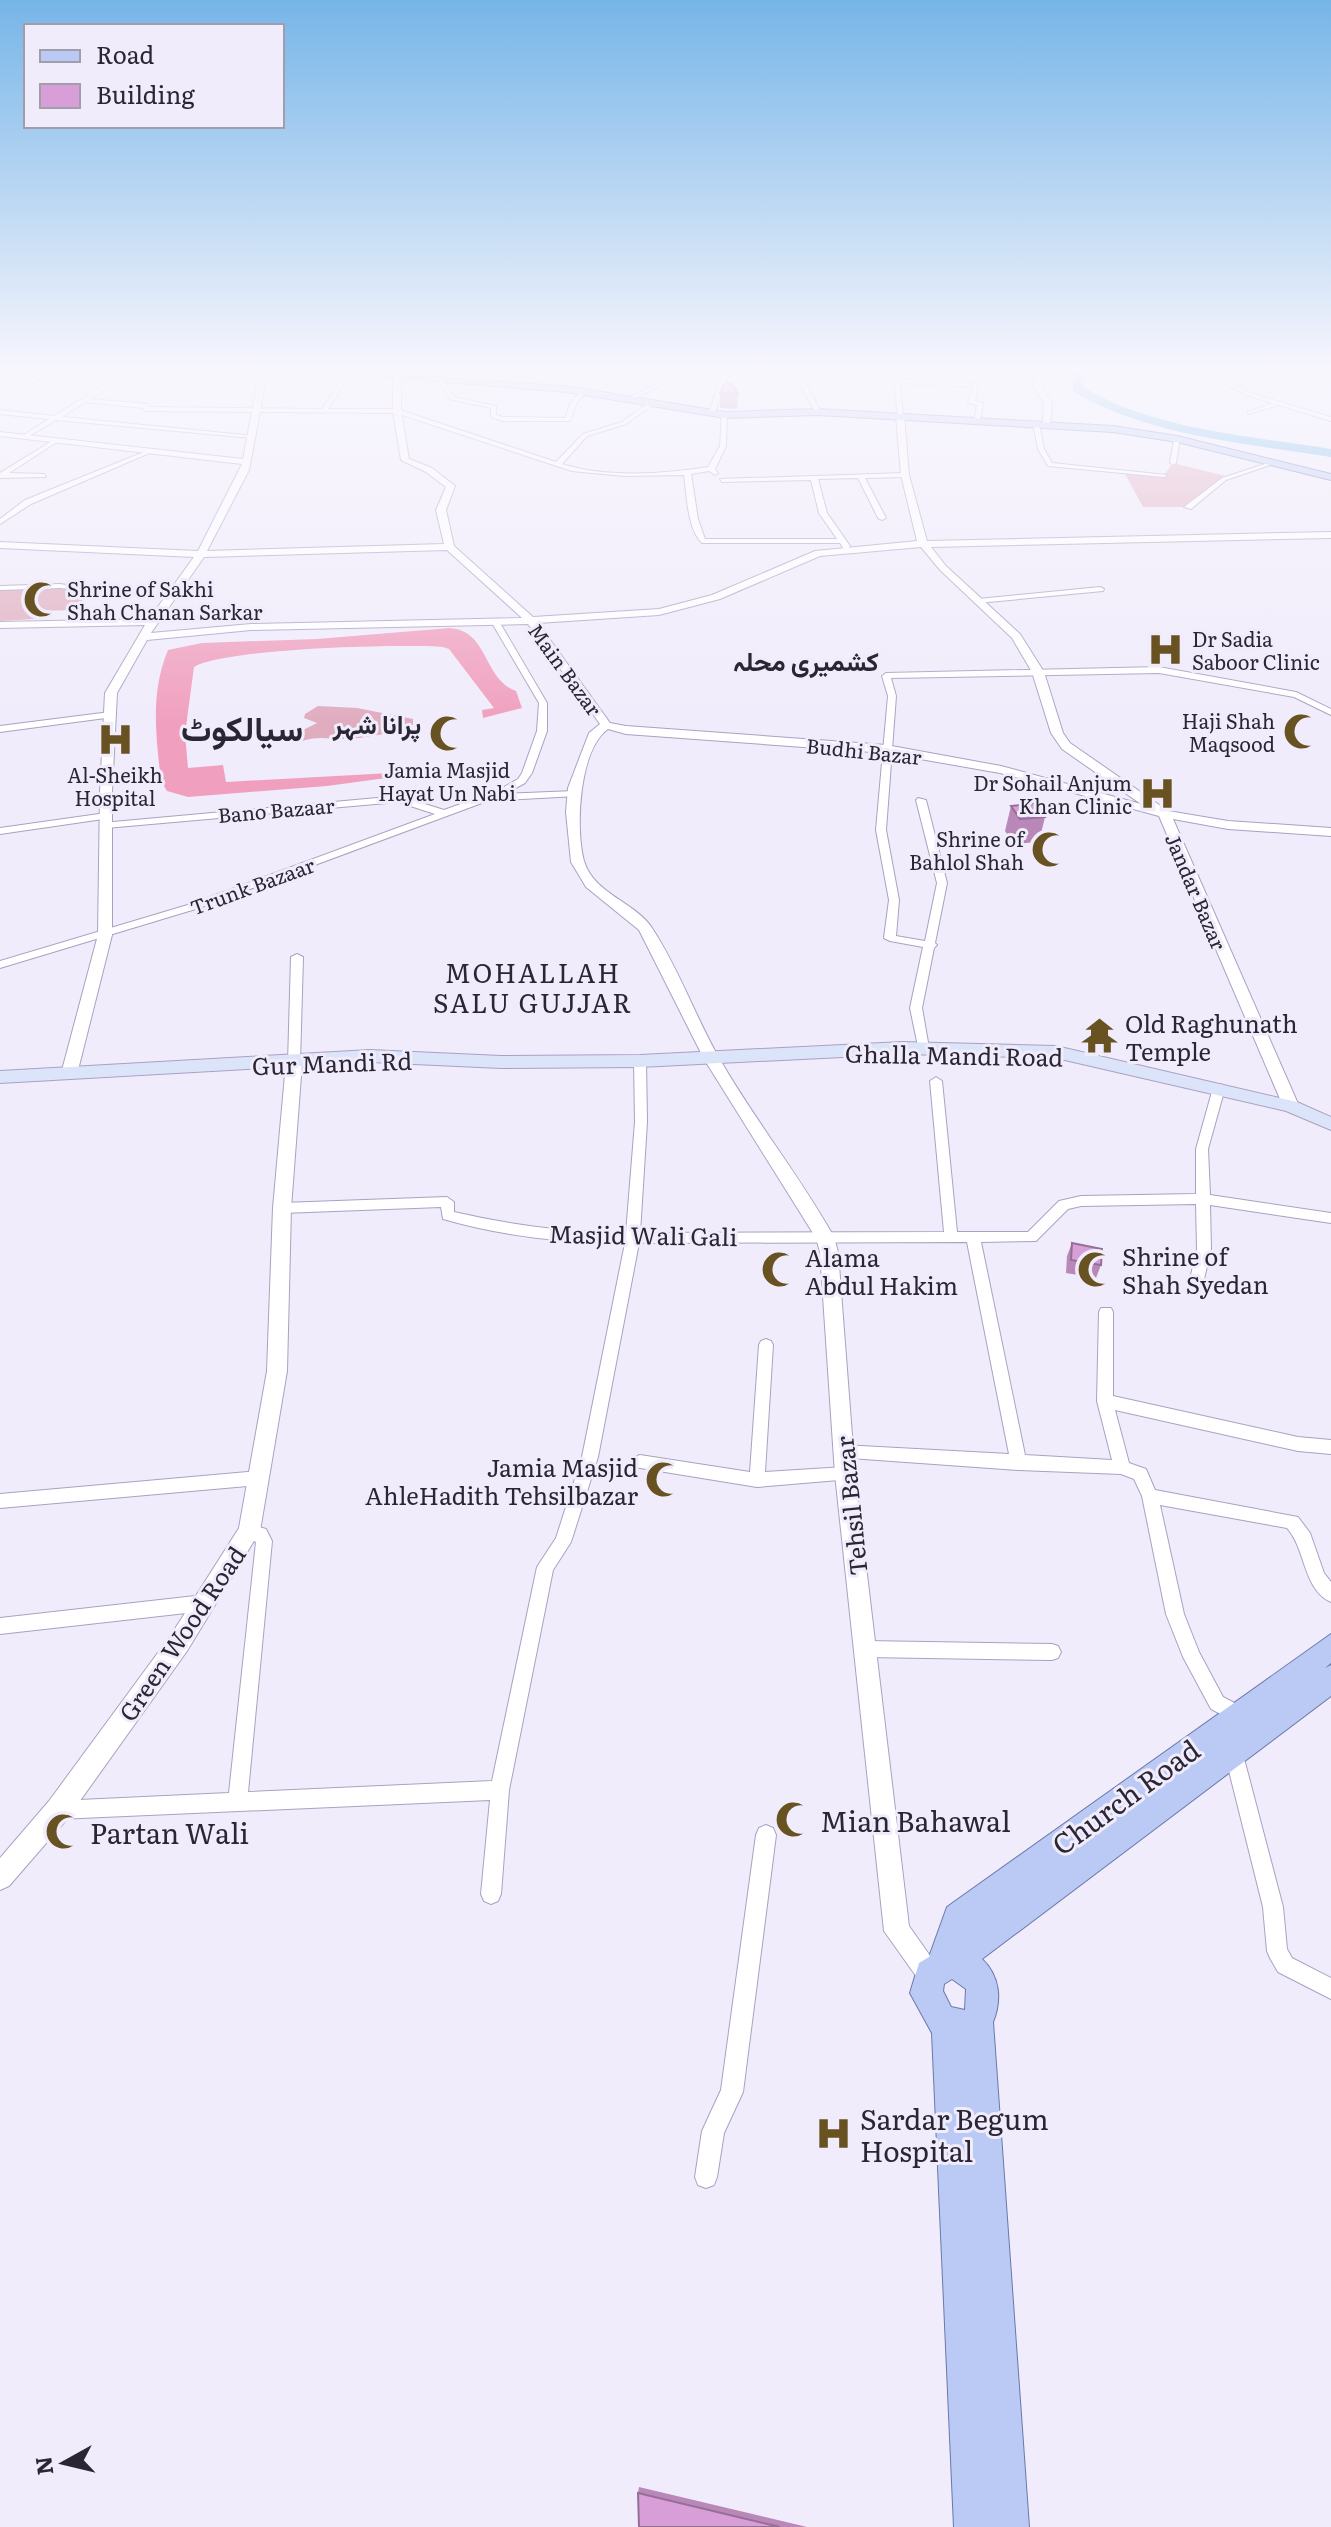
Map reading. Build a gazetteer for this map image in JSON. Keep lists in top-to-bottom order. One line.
{"streets":{"main road":["Ghalla Mandi Road","Gur Mandi Rd","Church Road"],"street":["Main Bazar","Budhi Bazar","Bano Bazaar","Trunk Bazaar","Jandar Bazar","Masjid Wali Gali","Tehsil Bazar","Green Wood Road"]},"crossings":[["Main Bazar","Budhi Bazar"],["Main Bazar","Ghalla Mandi Road"],["Main Bazar","Gur Mandi Rd"],["Main Bazar","Tehsil Bazar"],["Budhi Bazar","Jandar Bazar"],["Bano Bazaar","Trunk Bazaar"],["Jandar Bazar","Ghalla Mandi Road"],["Ghalla Mandi Road","Gur Mandi Rd"],["Ghalla Mandi Road","Tehsil Bazar"],["Gur Mandi Rd","Tehsil Bazar"],["Gur Mandi Rd","Green Wood Road"],["Masjid Wali Gali","Tehsil Bazar"],["Masjid Wali Gali","Green Wood Road"],["Tehsil Bazar","Church Road"]],"districts":["کشمیری محلہ","پرانا شہر","سیالکوٹ","MOHALLAH SALU GUJJAR"],"places":{"mosque":["Shrine of Sakhi Shah Chanan Sarkar","Haji Shah Maqsood","Jamia Masjid Hayat Un Nabi","Shrine of Bahlol Shah","Shrine of Shah Syedan","Alama Abdul Hakim","Jamia Masjid AhleHadith Tehsilbazar","Mian Bahawal","Partan Wali"],"hospital":["Dr Sadia Saboor Clinic","Al-Sheikh Hospital","Dr Sohail Anjum Khan Clinic","Sardar Begum Hospital"],"temple":["Old Raghunath Temple"]},"legend":["Road","Building"],"north":"left"}
